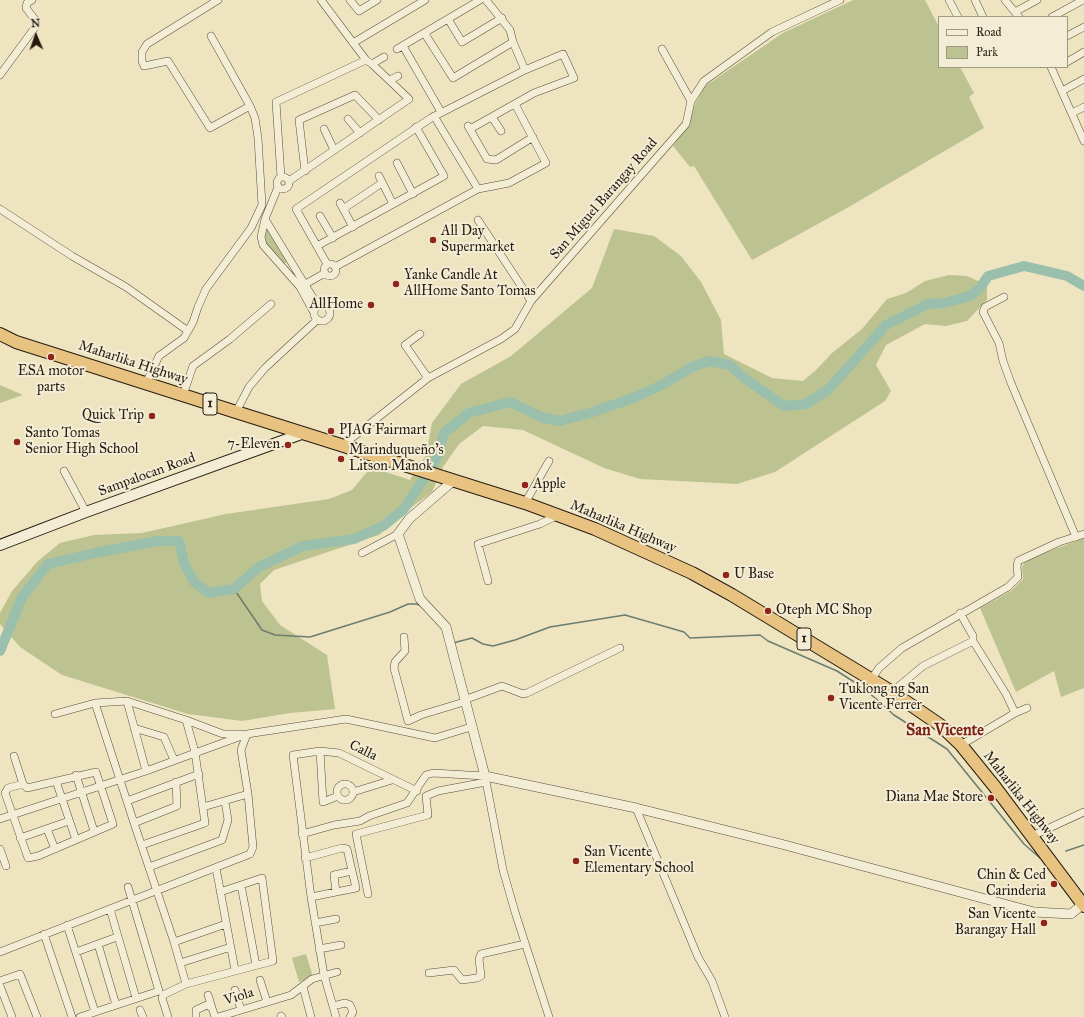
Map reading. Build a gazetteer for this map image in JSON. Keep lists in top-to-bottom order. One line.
{"streets":{"highway":["Maharlika Highway","1"],"main road":["Sampalocan Road"],"street":["San Miguel Barangay Road","Calla","Viola"]},"crossings":[["San Miguel Barangay Road","Maharlika Highway"],["Maharlika Highway","Sampalocan Road"]],"districts":["San Vicente"],"places":["All Day Supermarket","Yanke Candle At AllHome Santo Tomas","AllHome","ESA motor parts","Quick Trip","PJAG Fairmart","Santo Tomas Senior High School","7-Eleven","Marinduqueño's Litson Manok","Apple","U Base","Oteph MC Shop","Tuklong ng San Vicente Ferrer","Diana Mae Store","San Vicente Elementary School","Chin & Ced Carinderia","San Vicente Barangay Hall"],"legend":["Road","Park"],"north":"top"}
